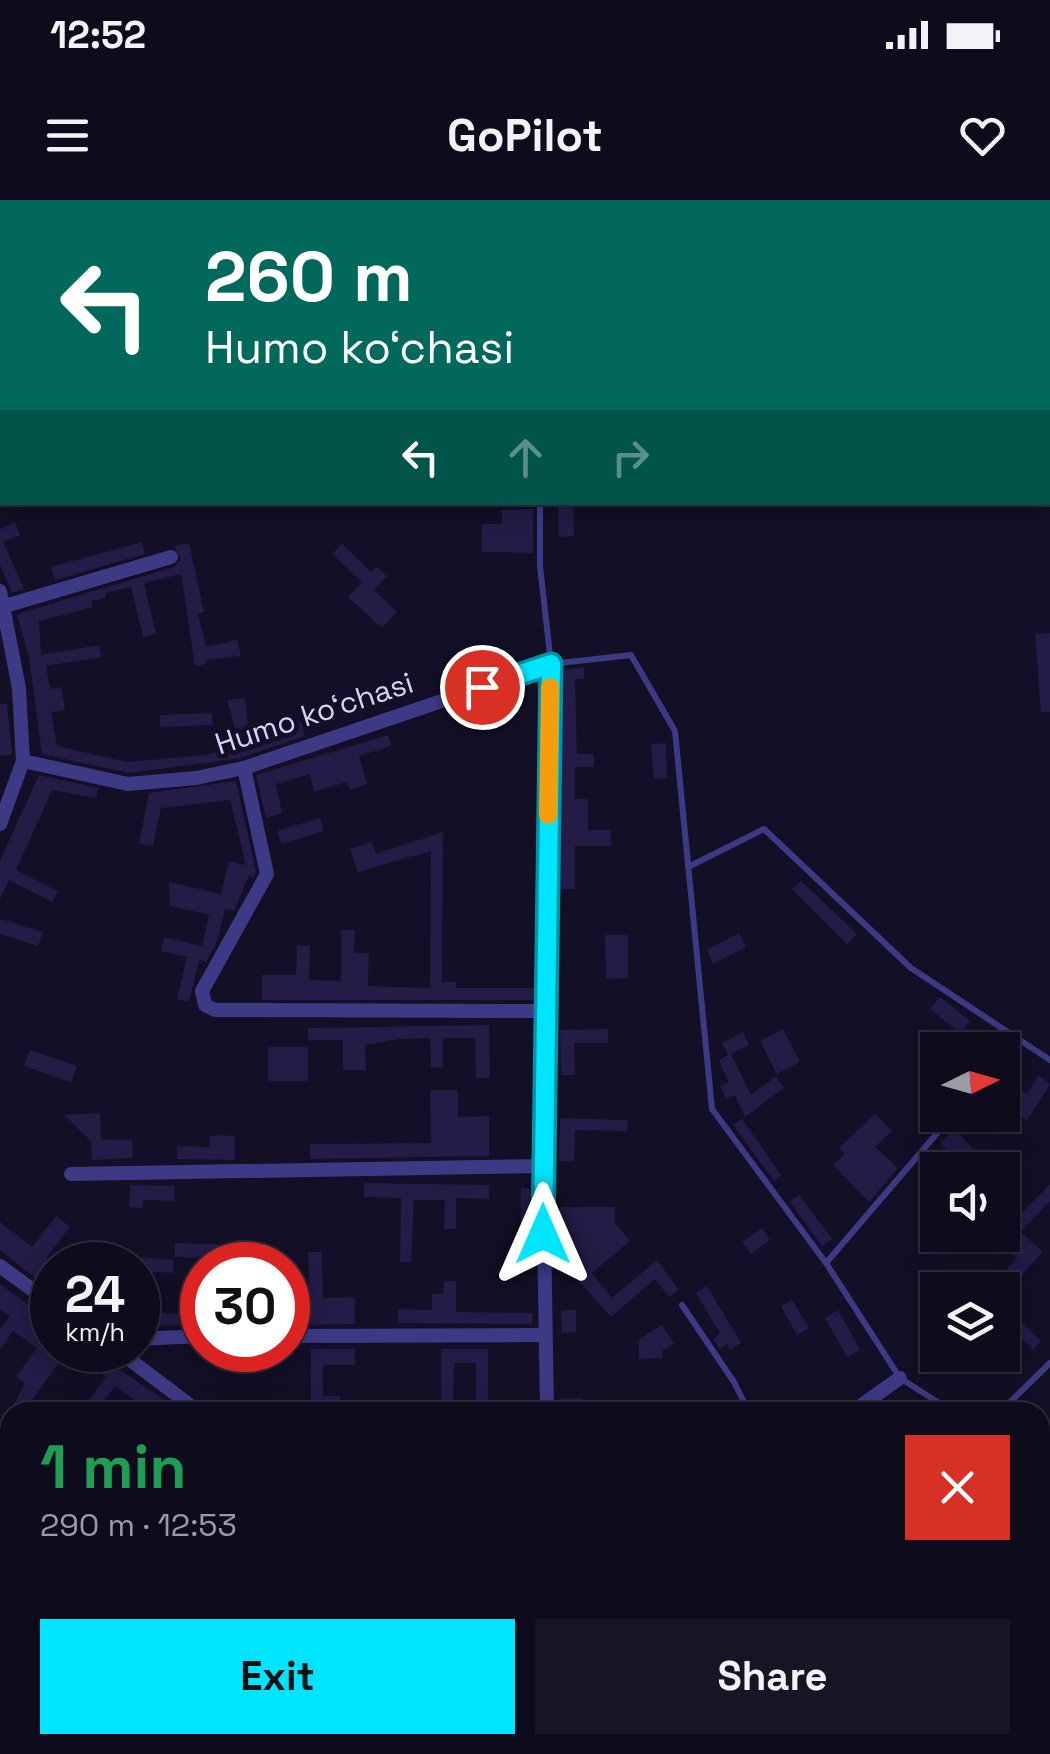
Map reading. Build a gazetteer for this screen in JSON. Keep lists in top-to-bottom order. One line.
{"streets":{"street":["Humo koʻchasi"]},"north":"right","page":{"status":"12:52","header":"GoPilot","turn":["260 m","Humo koʻchasi"],"speed":"24 km/h","limit":"30","heading":["1 min","290 m · 12:53"],"buttons":["Exit","Share"]}}
